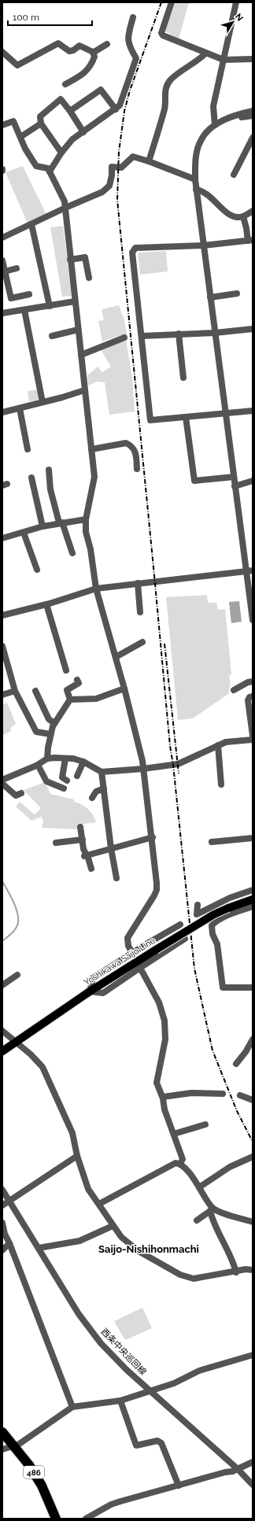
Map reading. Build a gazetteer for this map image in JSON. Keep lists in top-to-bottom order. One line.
{"streets":{"highway":["486"],"main road":["Yoshikawa Saijo Line"],"street":["西条中央巡回線"]},"districts":["Saijo-Nishihonmachi"],"scale_bar":"100 m","north":"top right"}
